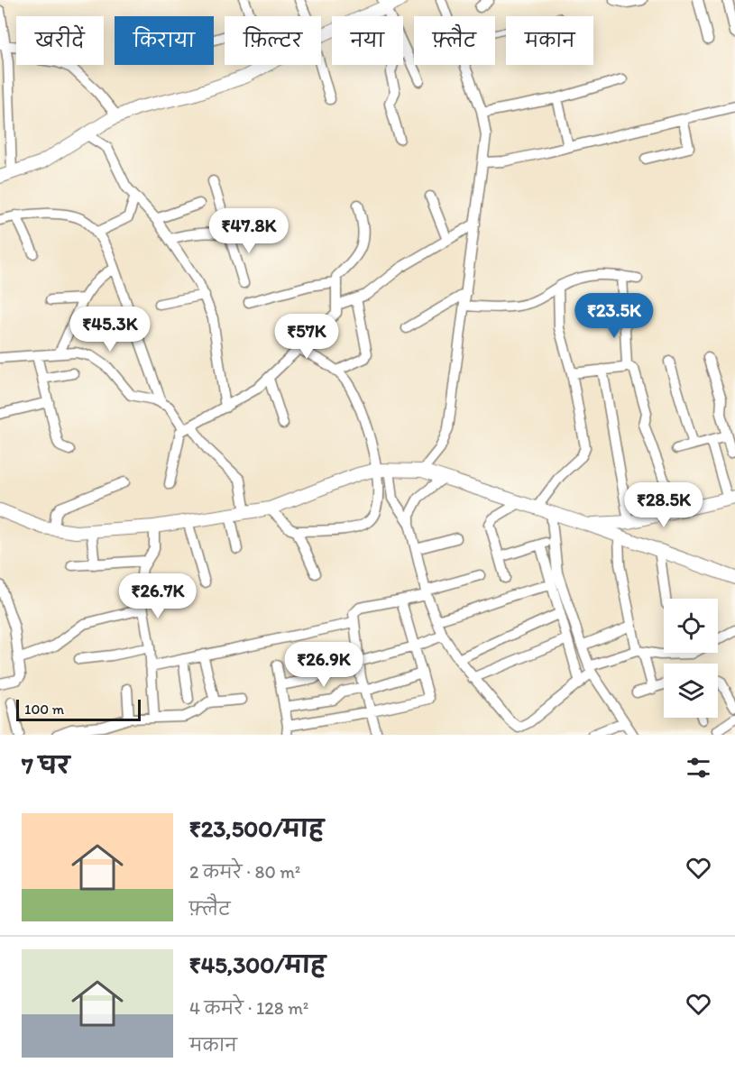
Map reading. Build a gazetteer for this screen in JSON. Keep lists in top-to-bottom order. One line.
{"scale_bar":"100 m","page":{"chip":["खरीदें","किराया","फ़िल्टर","नया","फ़्लैट","मकान"],"price":["₹47.8K","₹23.5K","₹45.3K","₹57K","₹28.5K","₹26.7K","₹26.9K"],"scale":"100 m","heading":"7 घर","list":[{"name":"₹23,500/माह","note":"2 कमरे · 80 m² · फ़्लैट"},{"name":"₹45,300/माह","note":"4 कमरे · 128 m² · मकान"}]}}
